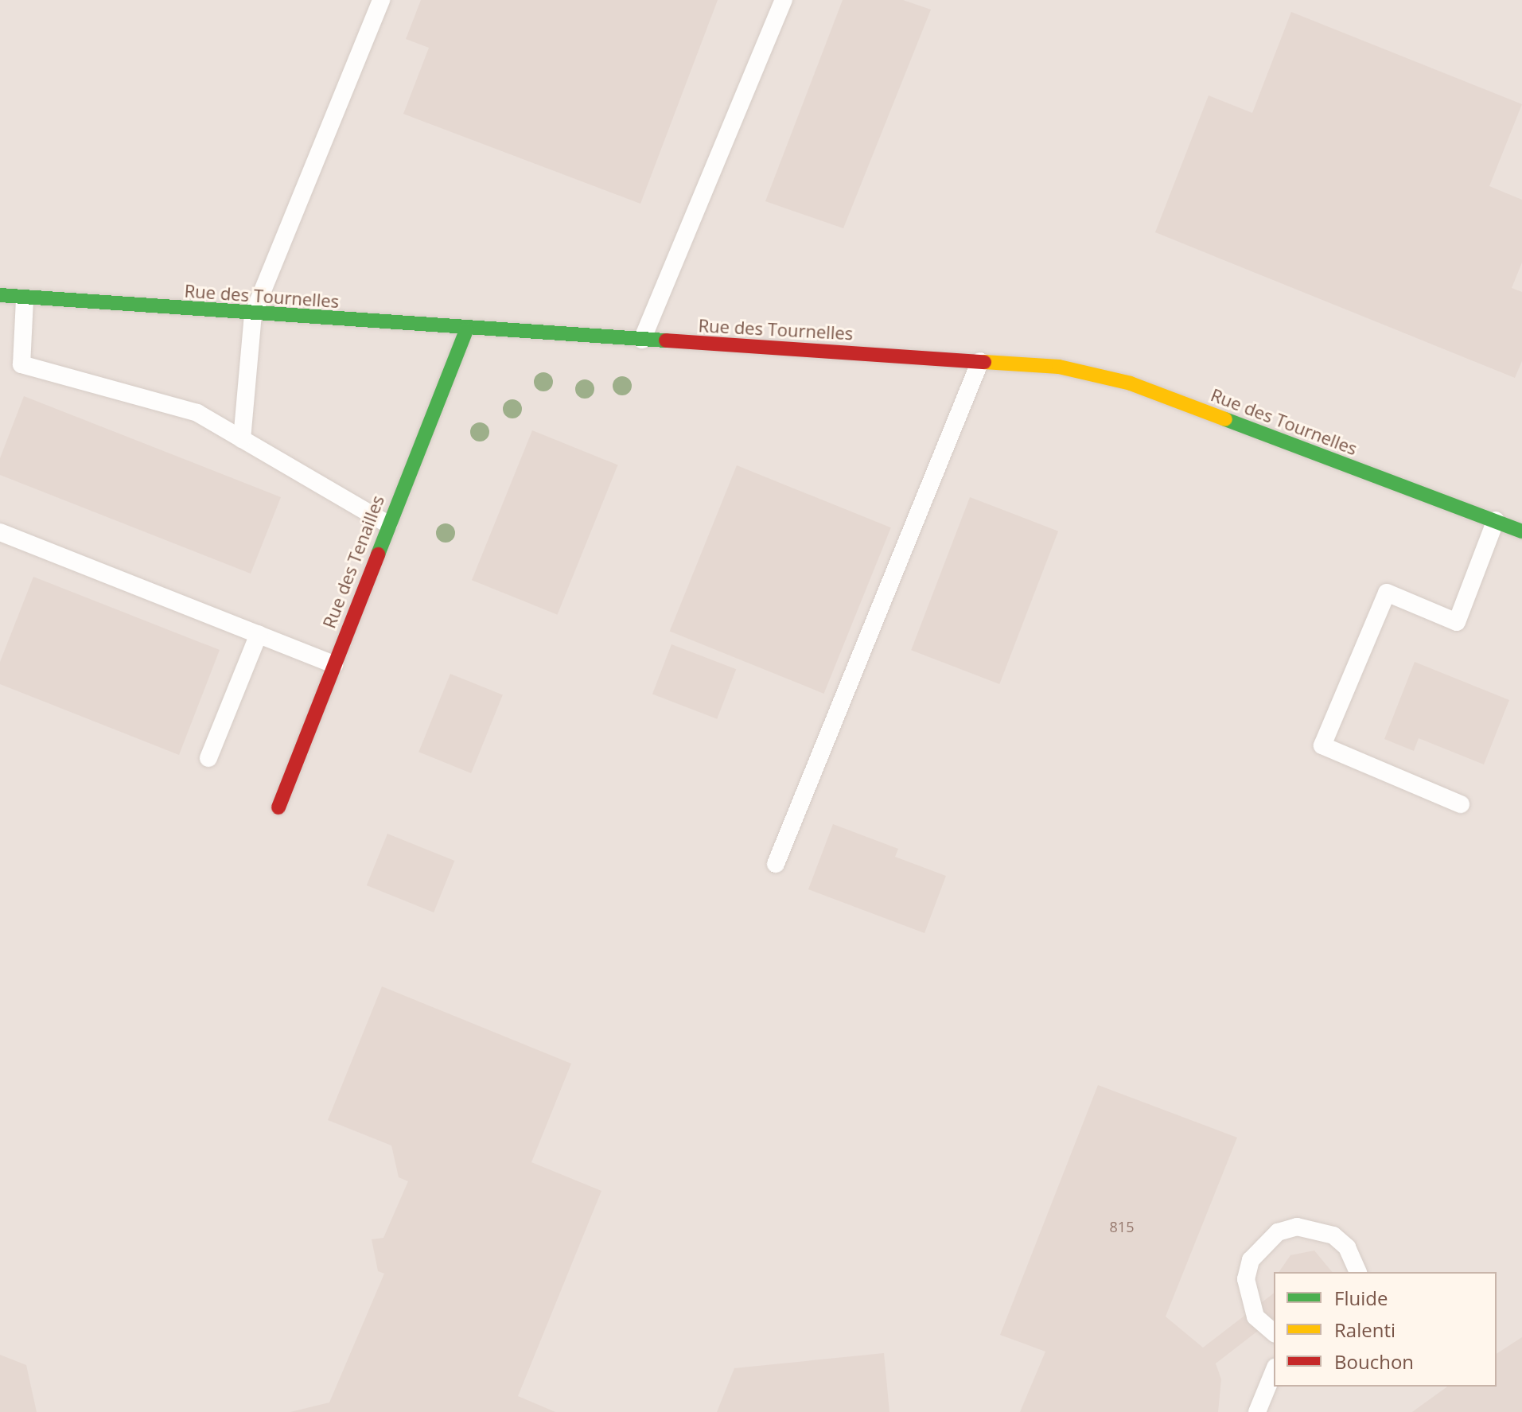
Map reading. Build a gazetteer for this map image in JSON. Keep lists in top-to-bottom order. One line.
{"streets":{"street":["Rue des Tournelles","Rue des Tenailles"]},"crossings":[["Rue des Tournelles","Rue des Tenailles"]],"house_numbers":["815"],"legend":["Fluide","Ralenti","Bouchon"]}
